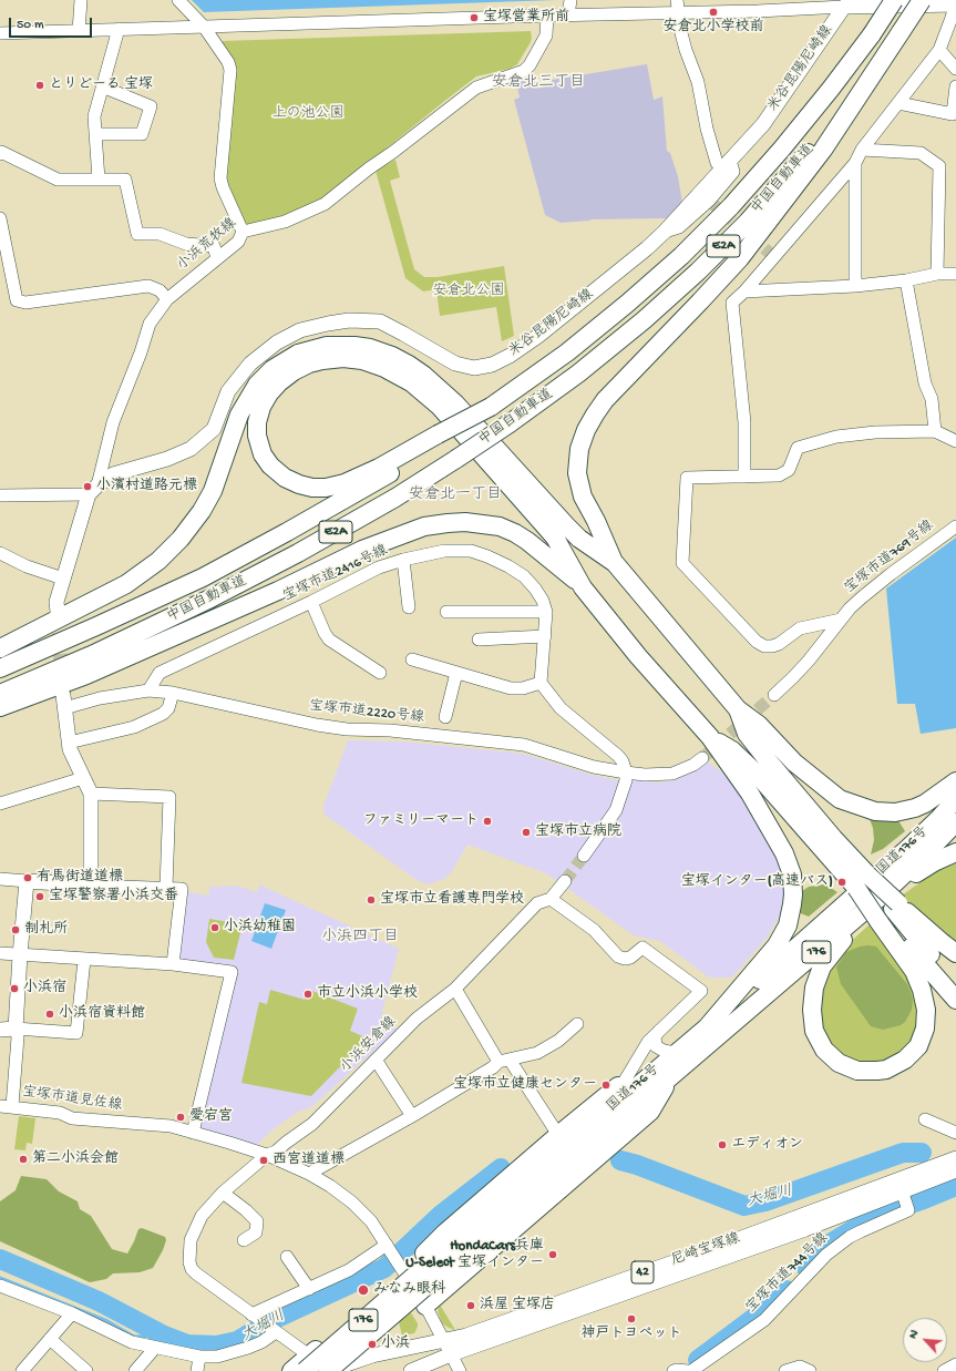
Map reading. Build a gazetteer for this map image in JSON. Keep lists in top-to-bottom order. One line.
{"streets":{"highway":["中国自動車道","E2A","国道176号","176"],"main road":["米谷昆陽尼崎線","尼崎宝塚線","42"],"street":["小浜荒牧線","宝塚市道769号線","宝塚市道2416号線","宝塚市道2220号線","小浜安倉線","宝塚市道見佐線","宝塚市道744号線"]},"crossings":[["米谷昆陽尼崎線","小浜荒牧線"],["宝塚市道2416号線","宝塚市道2220号線"],["国道176号","小浜安倉線"],["国道176号","宝塚市道見佐線"],["国道176号","尼崎宝塚線"],["小浜安倉線","宝塚市道見佐線"],["宝塚市道見佐線","尼崎宝塚線"],["尼崎宝塚線","宝塚市道744号線"]],"districts":["安倉北三丁目","安倉北一丁目","小浜四丁目"],"water":["大堀川"],"parks":["上の池公園","安倉北公園"],"places":["安倉北小学校前","宝塚営業所前","とりどーる 宝塚","小濱村道路元標","ファミリーマート","宝塚市立病院","有馬街道道標","宝塚インター(高速バス)","宝塚警察署小浜交番","宝塚市立看護専門学校","小浜幼稚園","制札所","小浜宿","市立小浜小学校","小浜宿資料館","宝塚市立健康センター","愛宕宮","エディオン","第二小浜会館","西宮道道標","HondaCars兵庫 U-Select 宝塚インター","みなみ眼科","浜屋 宝塚店","神戸トヨペット","小浜"],"scale_bar":"50 m","north":"top left"}
